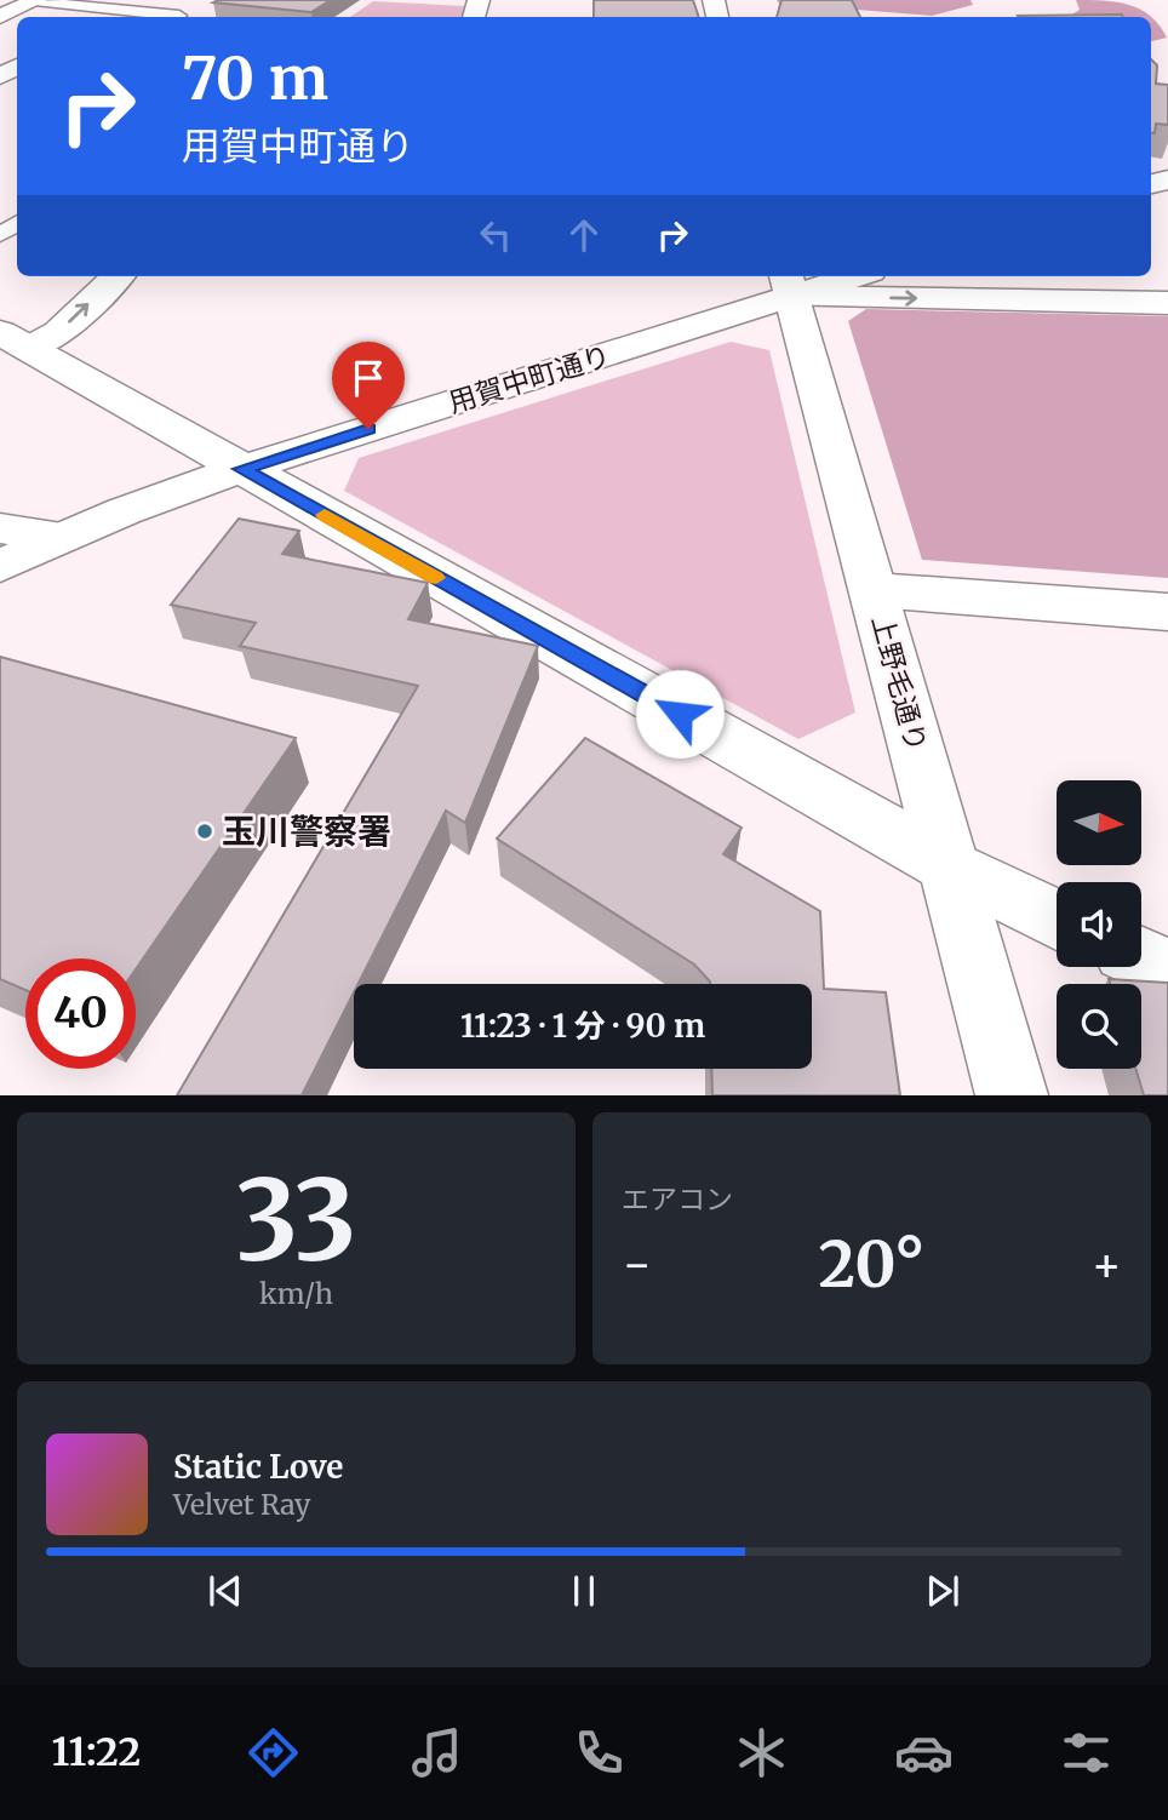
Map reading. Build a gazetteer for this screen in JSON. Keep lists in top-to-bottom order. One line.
{"streets":{"street":["用賀中町通り","上野毛通り"]},"crossings":[["用賀中町通り","上野毛通り"]],"places":["玉川警察署"],"north":"right","page":{"turn":["70 m","用賀中町通り"],"limit":"40","trip":"11:23 · 1 分 · 90 m","tile":[["33","km/h"],"エアコン"],"heat":["−","20°","+"],"song":["Static Love","Velvet Ray"],"tabs":"11:22"}}
